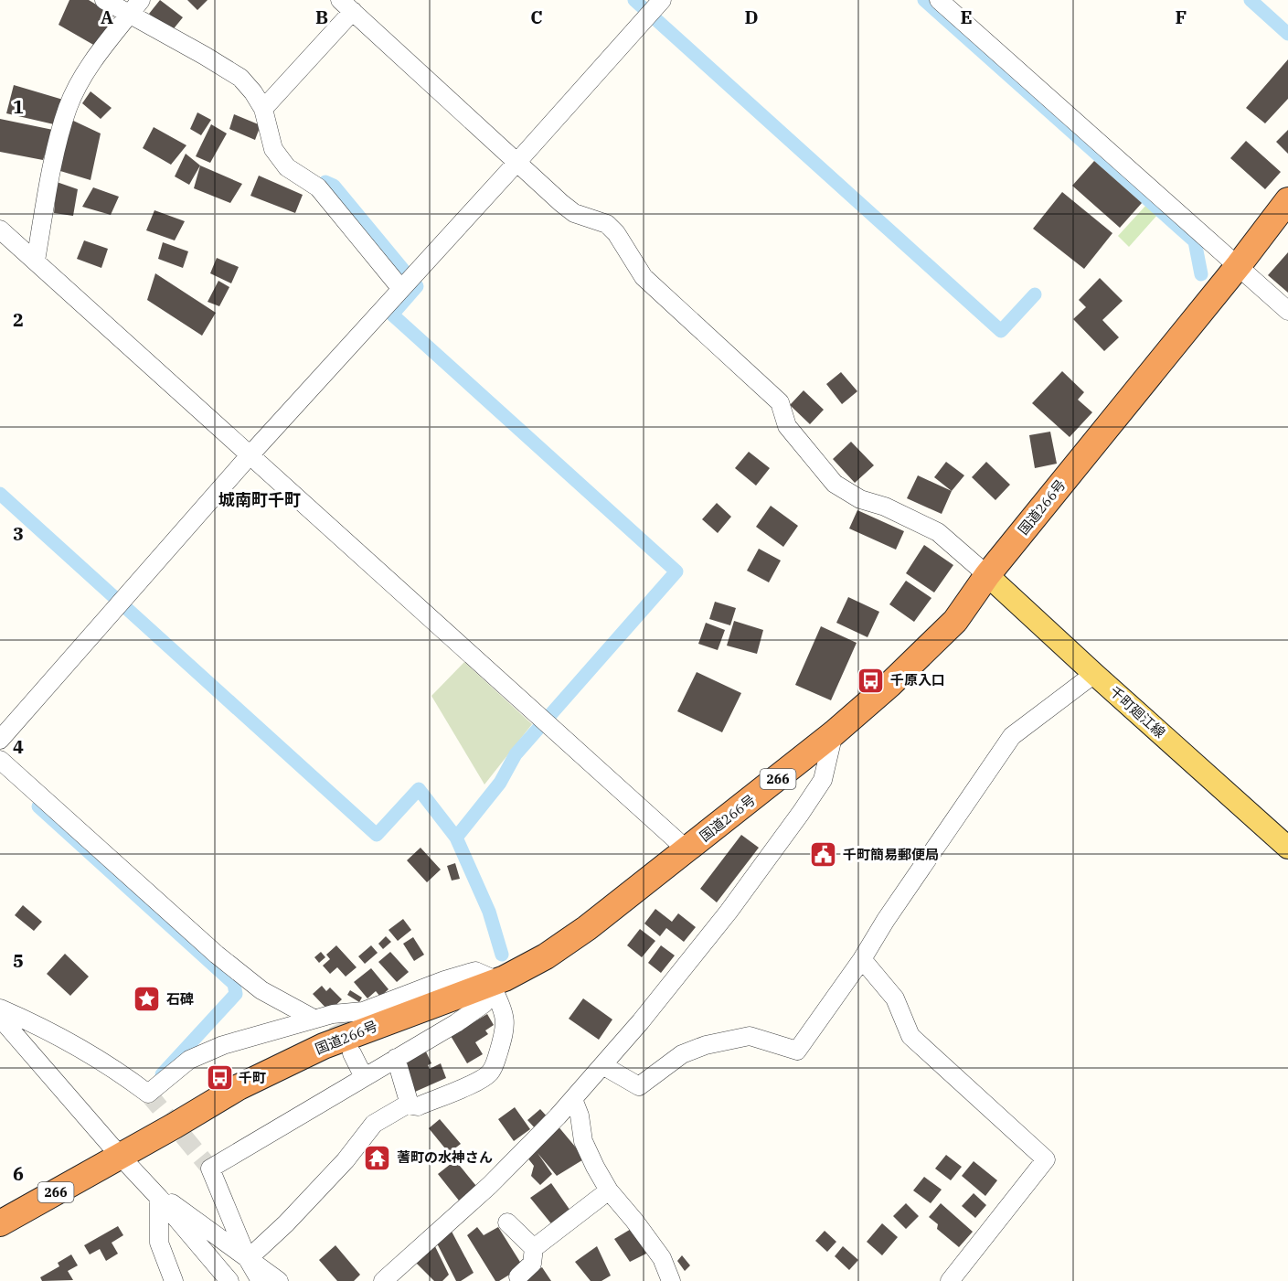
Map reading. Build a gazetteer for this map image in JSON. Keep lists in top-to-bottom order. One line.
{"streets":{"highway":["国道266号","266"],"main road":["千町廻江線"]},"crossings":[["国道266号","千町廻江線"]],"districts":["城南町千町"],"places":{"bus stop":["千原入口","千町"],"public building":["千町簡易郵便局"],"place":["石碑"],"temple":["蓍町の水神さん"]},"grid":{"columns":["A","B","C","D","E","F"],"rows":["1","2","3","4","5","6"]}}
